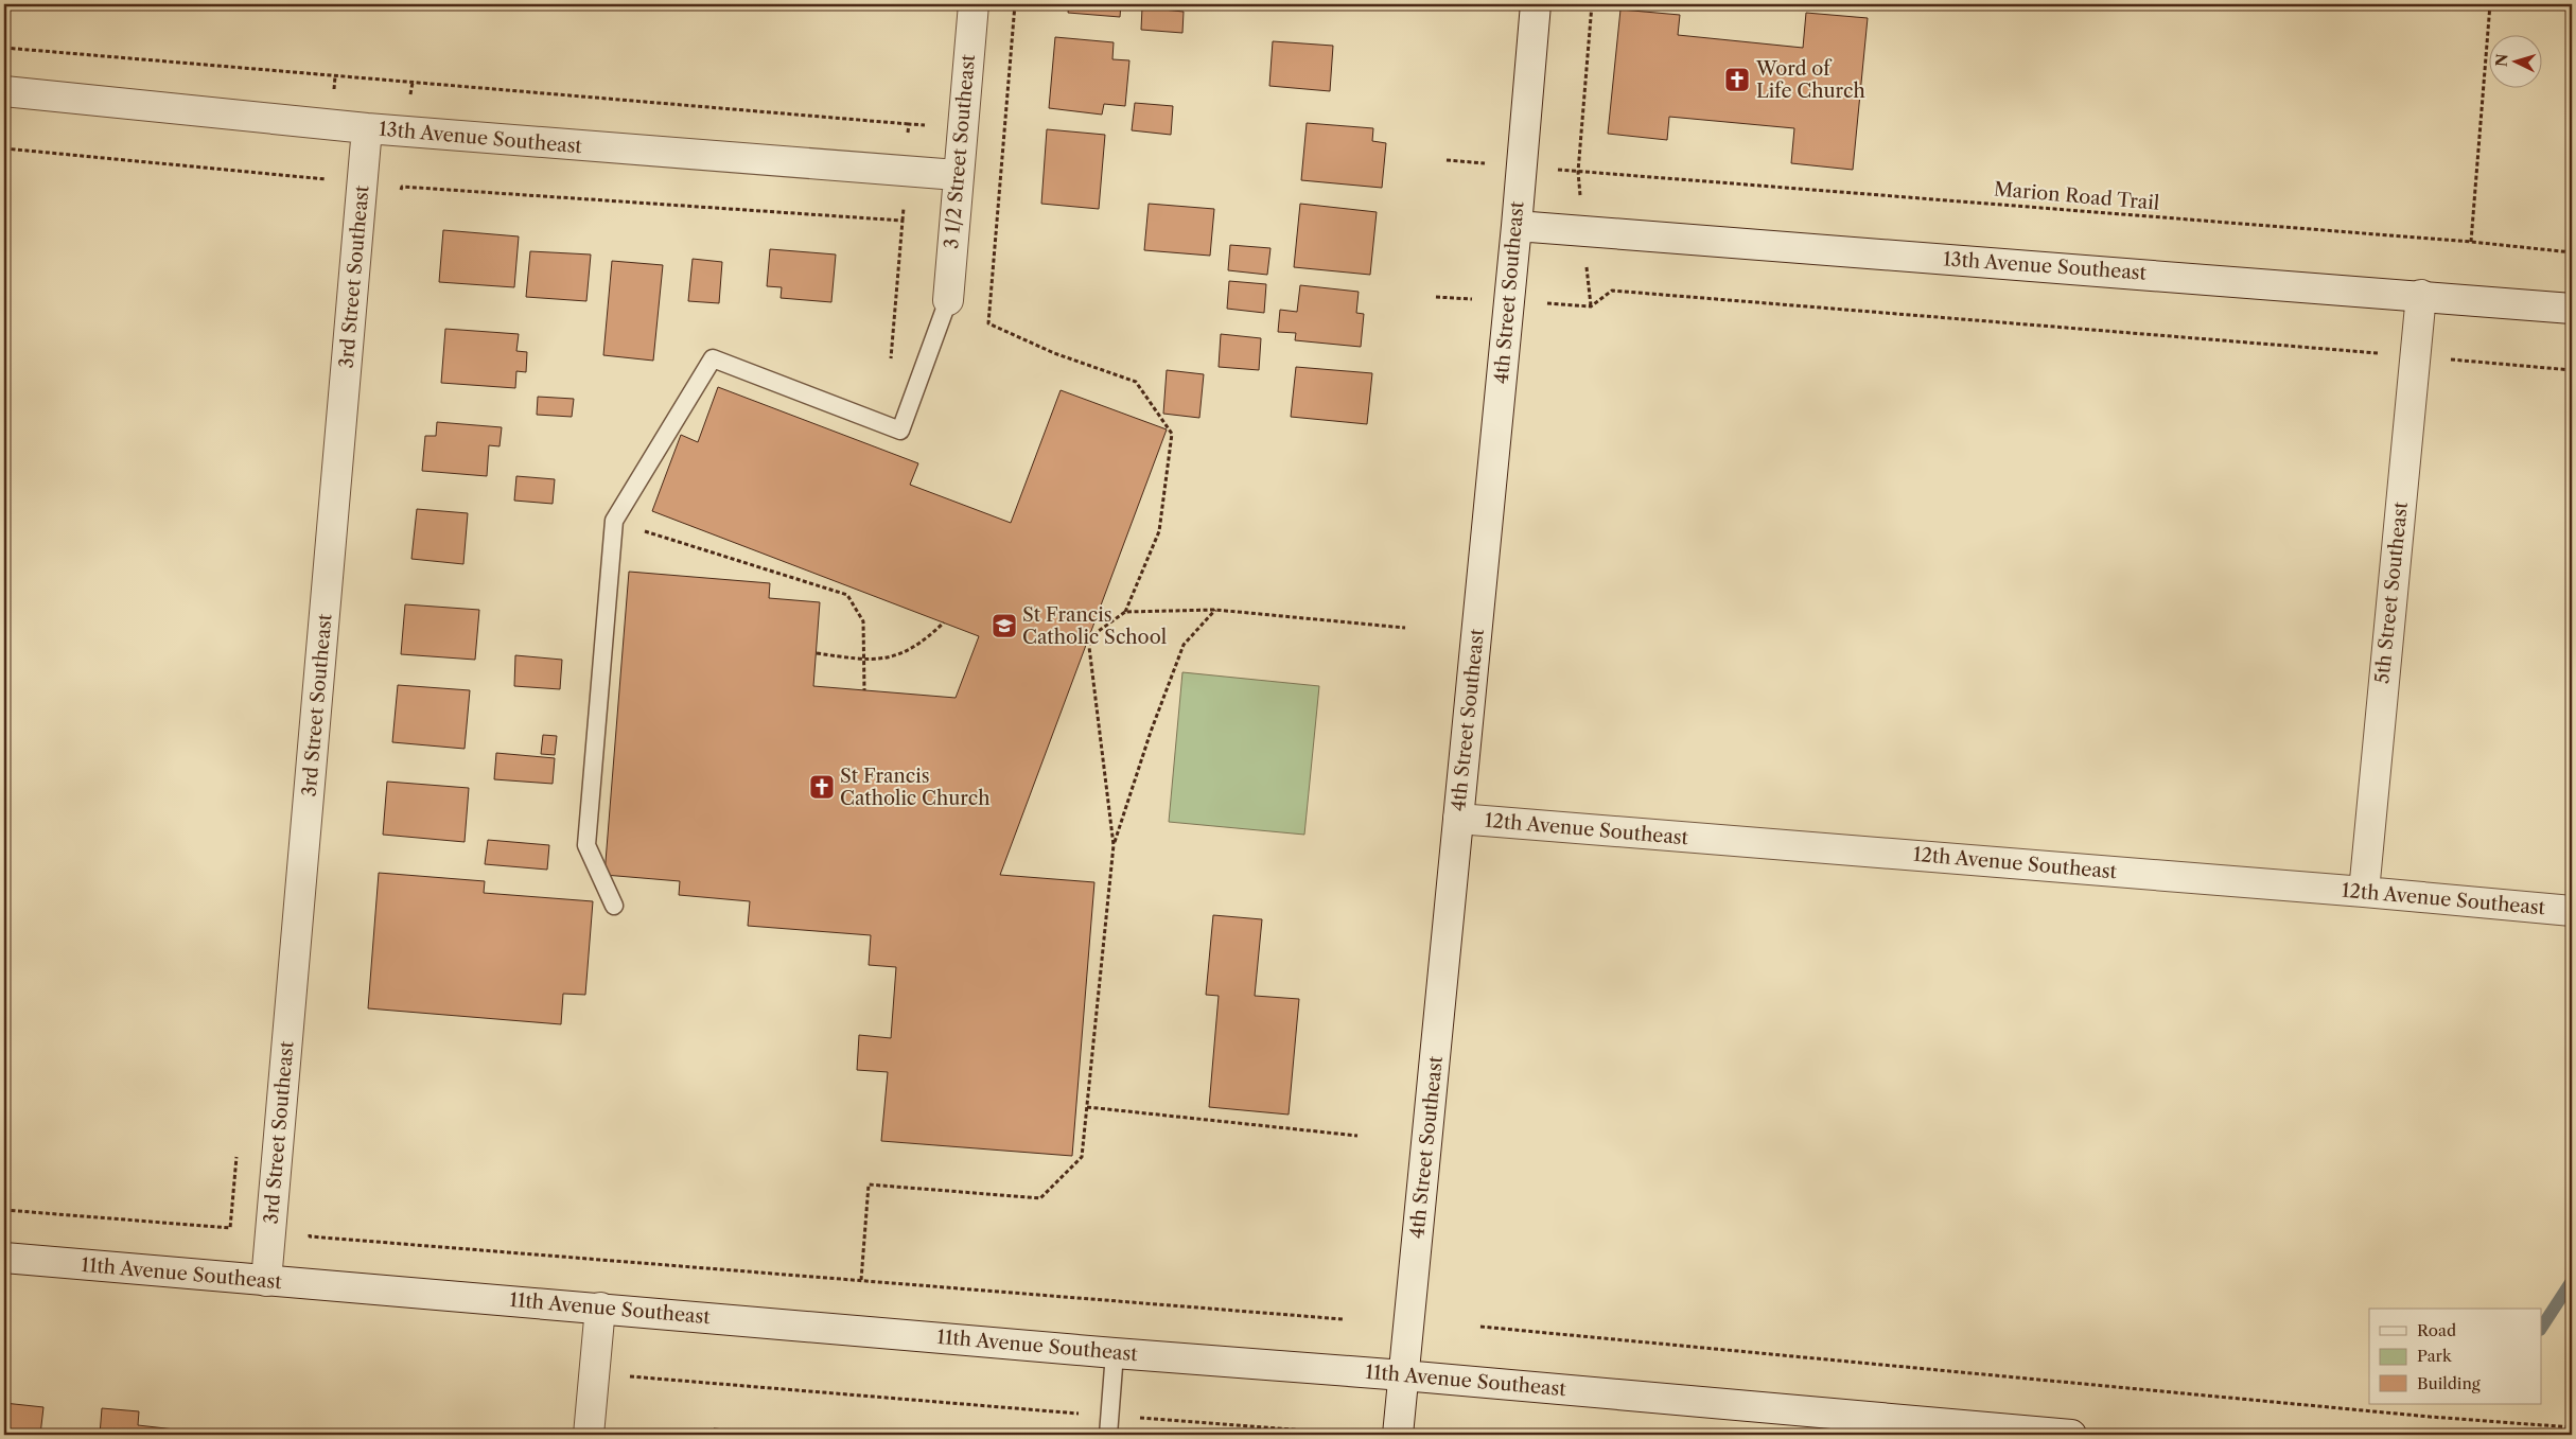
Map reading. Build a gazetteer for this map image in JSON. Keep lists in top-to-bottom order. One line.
{"streets":{"street":["13th Avenue Southeast","3 1/2 Street Southeast","3rd Street Southeast","4th Street Southeast","5th Street Southeast","12th Avenue Southeast","11th Avenue Southeast"],"path":["Marion Road Trail"]},"crossings":[["13th Avenue Southeast","3 1/2 Street Southeast"],["13th Avenue Southeast","3rd Street Southeast"],["13th Avenue Southeast","4th Street Southeast"],["13th Avenue Southeast","5th Street Southeast"],["3rd Street Southeast","11th Avenue Southeast"],["4th Street Southeast","12th Avenue Southeast"],["4th Street Southeast","11th Avenue Southeast"],["5th Street Southeast","12th Avenue Southeast"]],"places":{"church":["Word of Life Church","St Francis Catholic Church"],"school or university":["St Francis Catholic School"]},"legend":["Road","Park","Building"],"north":"left"}
